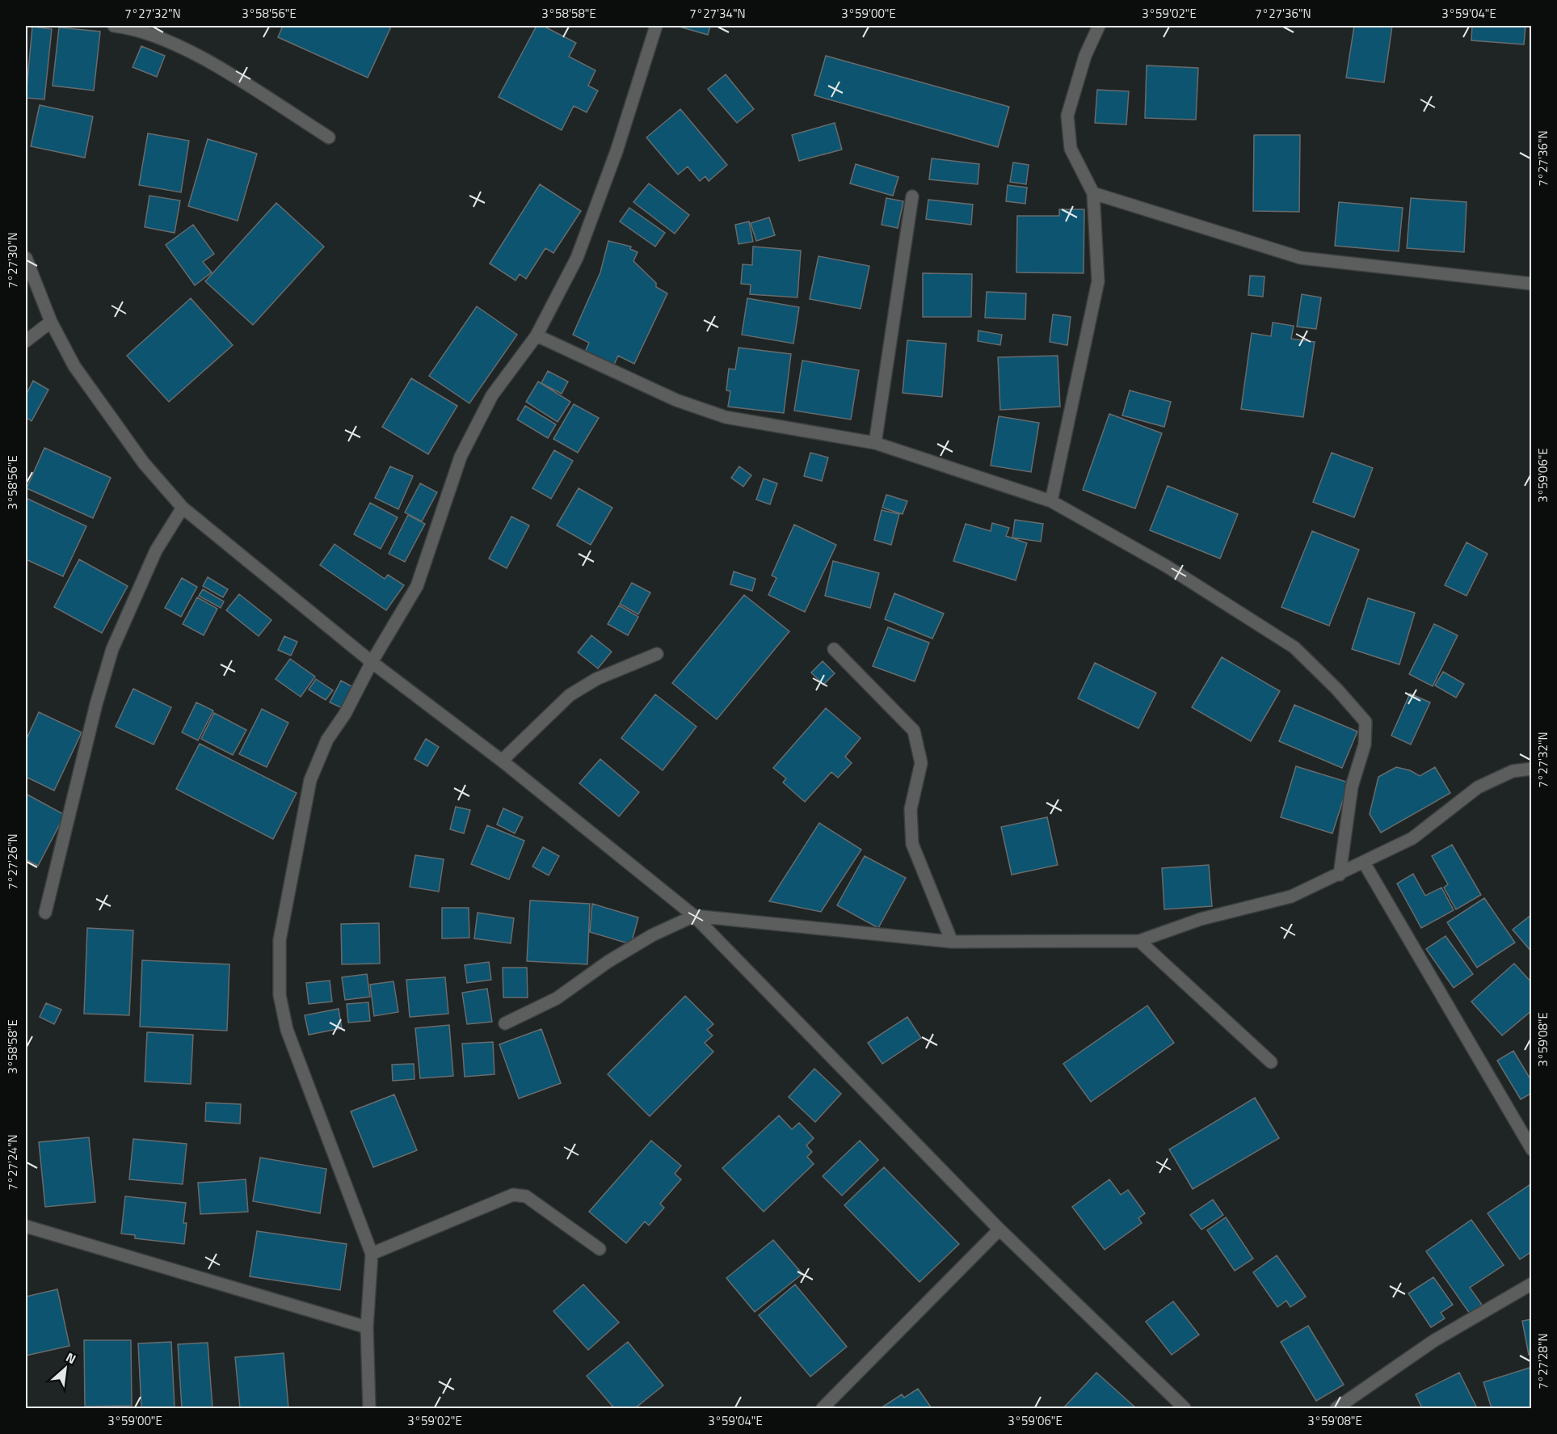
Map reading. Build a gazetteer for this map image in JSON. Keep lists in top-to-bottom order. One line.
{"north":"top right","coordinates":["7°27'32\"N","3°58'56\"E","3°58'58\"E","7°27'34\"N","3°59'00\"E","3°59'02\"E","7°27'36\"N","3°59'04\"E","7°27'30\"N","3°59'06\"E","7°27'26\"N","3°59'08\"E","7°27'24\"N","7°27'28\"N"]}
